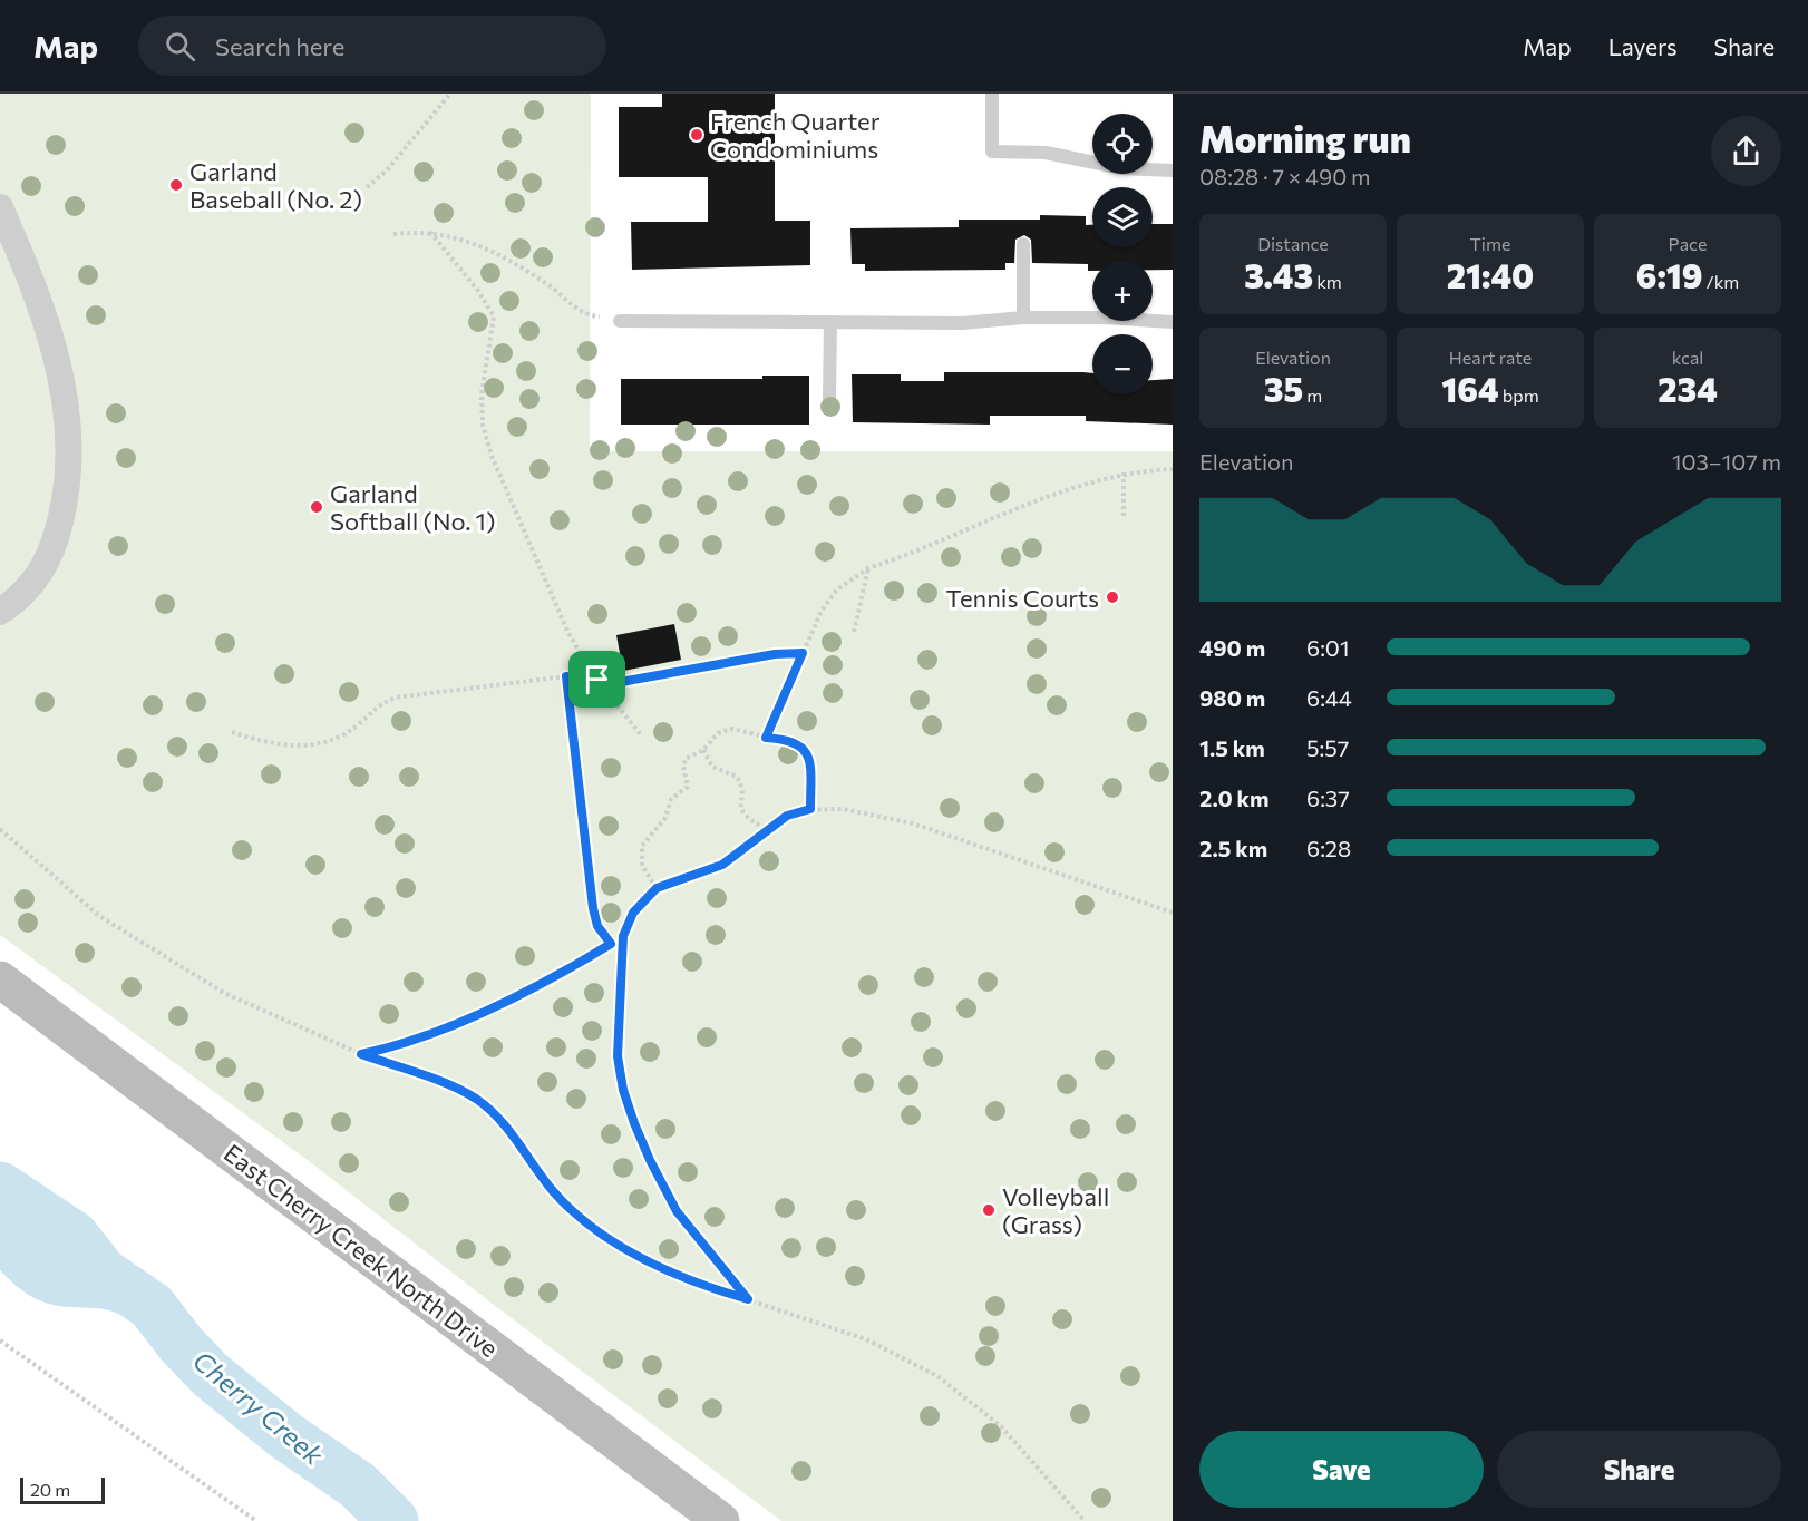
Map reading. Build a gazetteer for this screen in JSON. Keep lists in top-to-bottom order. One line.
{"streets":{"street":["East Cherry Creek North Drive"]},"water":["Cherry Creek"],"places":["French Quarter Condominiums","Garland Baseball (No. 2)","Garland Softball (No. 1)","Tennis Courts","Volleyball (Grass)"],"scale_bar":"20 m","page":{"header":"Map","search":"Search here","nav":["Map","Layers","Share"],"heading":["Morning run","08:28 · 7 × 490 m"],"map_buttons":["+","−"],"stats":[["Distance","3.43 km"],["Time","21:40"],["Pace","6:19 /km"],["Elevation","35 m"],["Heart rate","164 bpm"],["kcal","234"]],"chart":["Elevation","103–107 m"],"list":[{"name":"490 m","note":"6:01"},{"name":"980 m","note":"6:44"},{"name":"1.5 km","note":"5:57"},{"name":"2.0 km","note":"6:37"},{"name":"2.5 km","note":"6:28"}],"buttons":["Save","Share"],"scale":"20 m"}}
